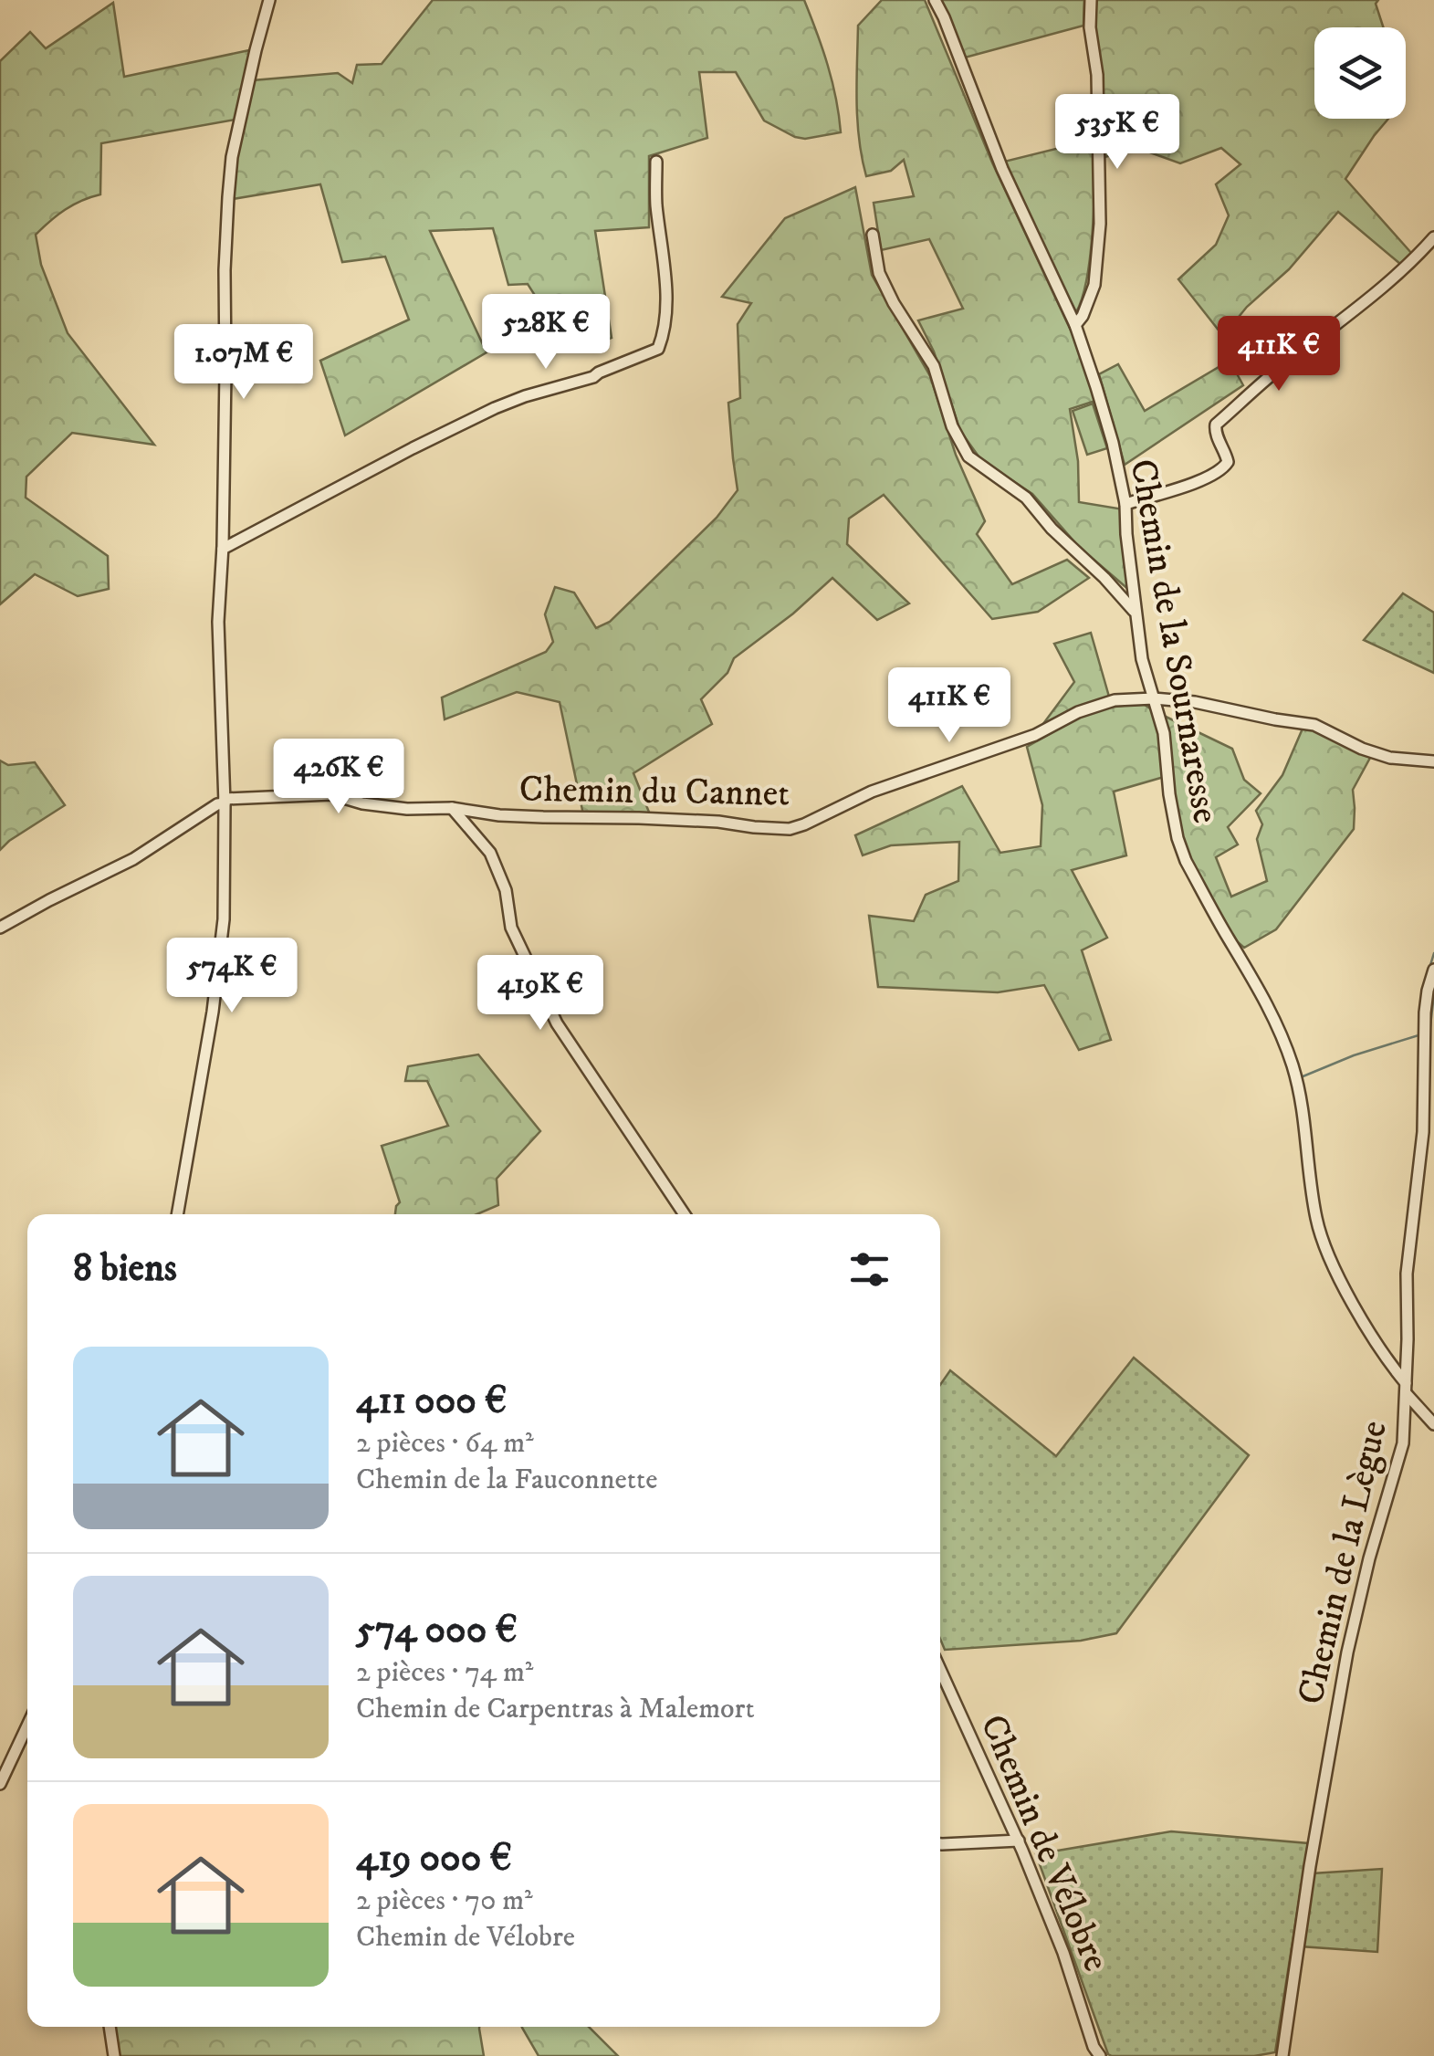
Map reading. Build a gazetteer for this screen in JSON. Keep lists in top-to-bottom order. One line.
{"streets":{"street":["Chemin de la Sournaresse","Chemin du Cannet","Chemin de la Lègue","Chemin de Vélobre"]},"crossings":[["Chemin de la Sournaresse","Chemin du Cannet"],["Chemin de la Sournaresse","Chemin de la Lègue"]],"page":{"price":["535K €","528K €","411K €","1.07M €","411K €","426K €","574K €","419K €"],"heading":"8 biens","list":[{"name":"411 000 €","note":"2 pièces · 64 m² · Chemin de la Fauconnette"},{"name":"574 000 €","note":"2 pièces · 74 m² · Chemin de Carpentras à Malemort"},{"name":"419 000 €","note":"2 pièces · 70 m² · Chemin de Vélobre"}]}}
